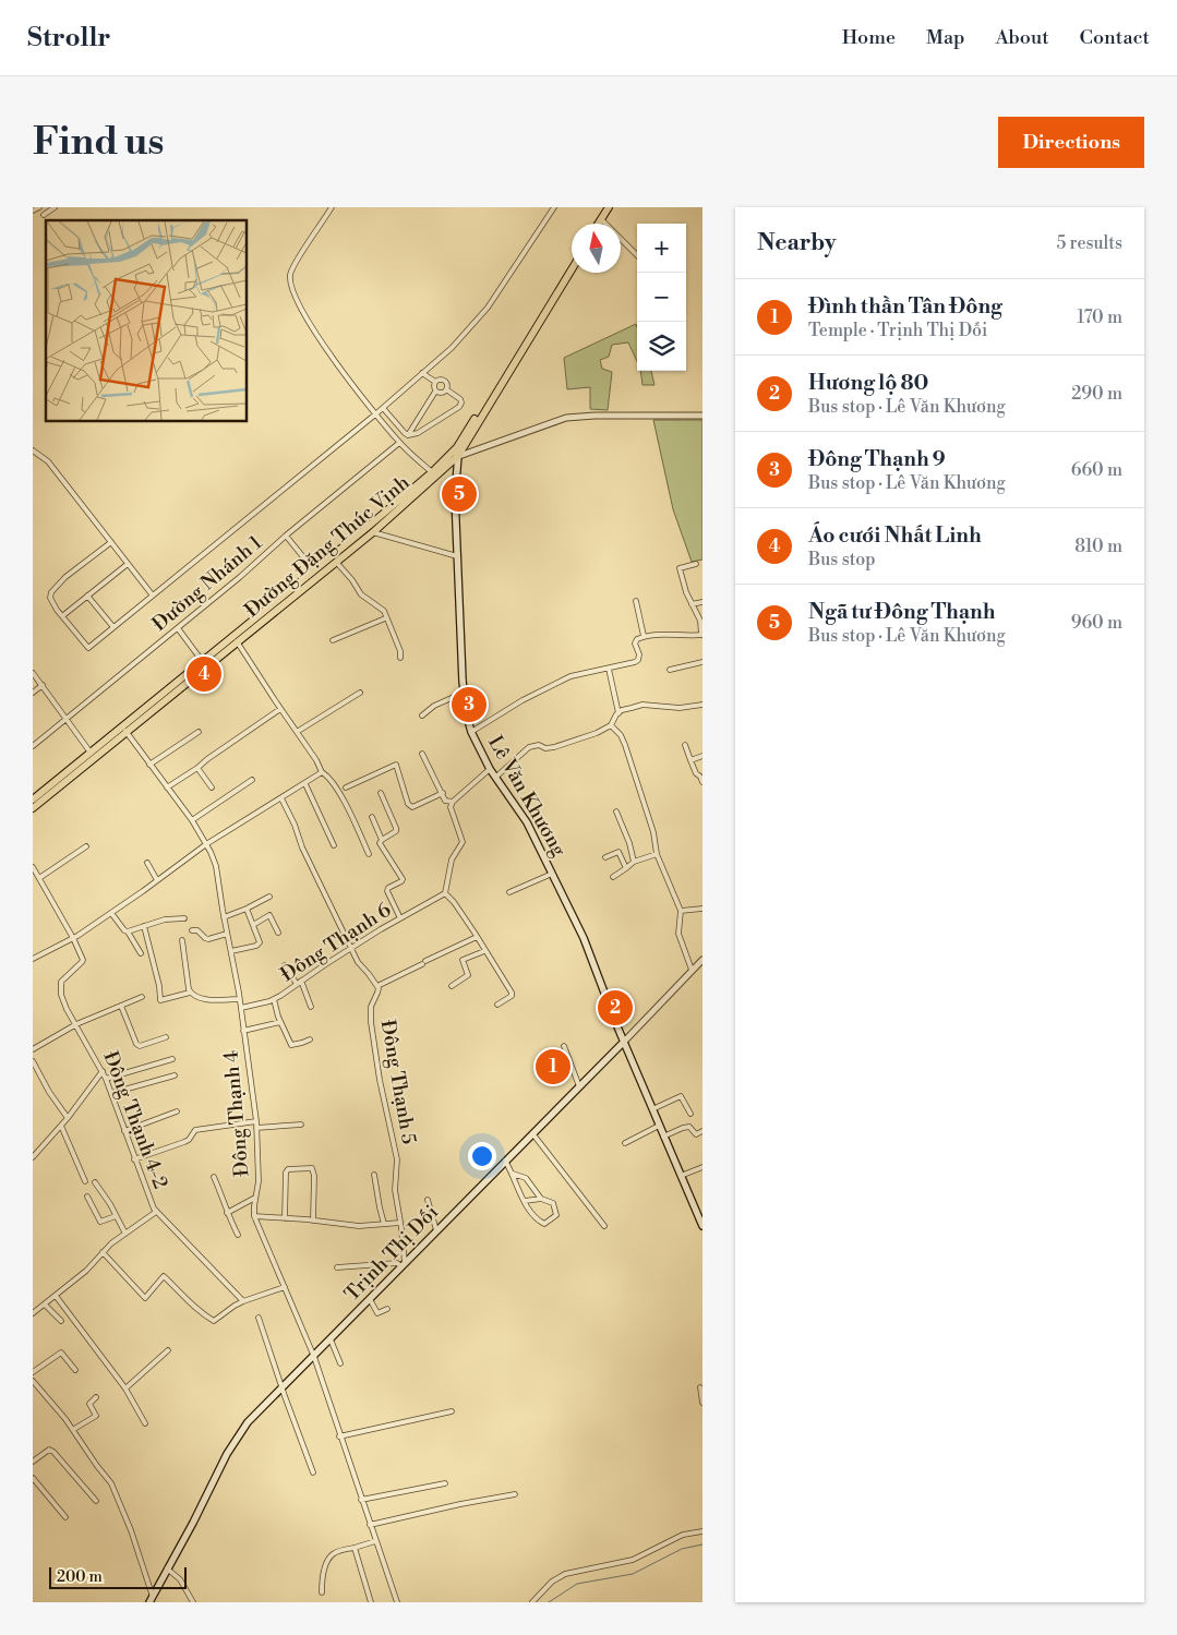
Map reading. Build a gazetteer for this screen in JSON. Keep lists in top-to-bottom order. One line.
{"streets":{"main road":["Đường Đặng Thúc Vịnh","Lê Văn Khương","Trịnh Thị Dối"],"street":["Đường Nhánh 1","Đông Thạnh 6","Đông Thạnh 5","Đông Thạnh 4","Đông Thạnh 4-2"]},"crossings":[["Đường Đặng Thúc Vịnh","Lê Văn Khương"],["Đường Đặng Thúc Vịnh","Đông Thạnh 4"],["Lê Văn Khương","Trịnh Thị Dối"],["Đông Thạnh 6","Đông Thạnh 4"],["Đông Thạnh 5","Trịnh Thị Dối"],["Đông Thạnh 4","Trịnh Thị Dối"]],"scale_bar":"200 m","north":"top","page":{"header":"Strollr","nav":["Home","Map","About","Contact"],"buttons":"Directions","title":"Find us","heading":["Nearby","5 results"],"map_buttons":["+","−"],"list":[{"mark":"1","name":"Đình thần Tân Đông","note":"Temple · Trịnh Thị Dối","value":"170 m"},{"mark":"2","name":"Hương lộ 80","note":"Bus stop · Lê Văn Khương","value":"290 m"},{"mark":"3","name":"Đông Thạnh 9","note":"Bus stop · Lê Văn Khương","value":"660 m"},{"mark":"4","name":"Áo cưới Nhất Linh","note":"Bus stop","value":"810 m"},{"mark":"5","name":"Ngã tư Đông Thạnh","note":"Bus stop · Lê Văn Khương","value":"960 m"}],"pins":["5","4","3","2","1"],"scale":"200 m"}}
